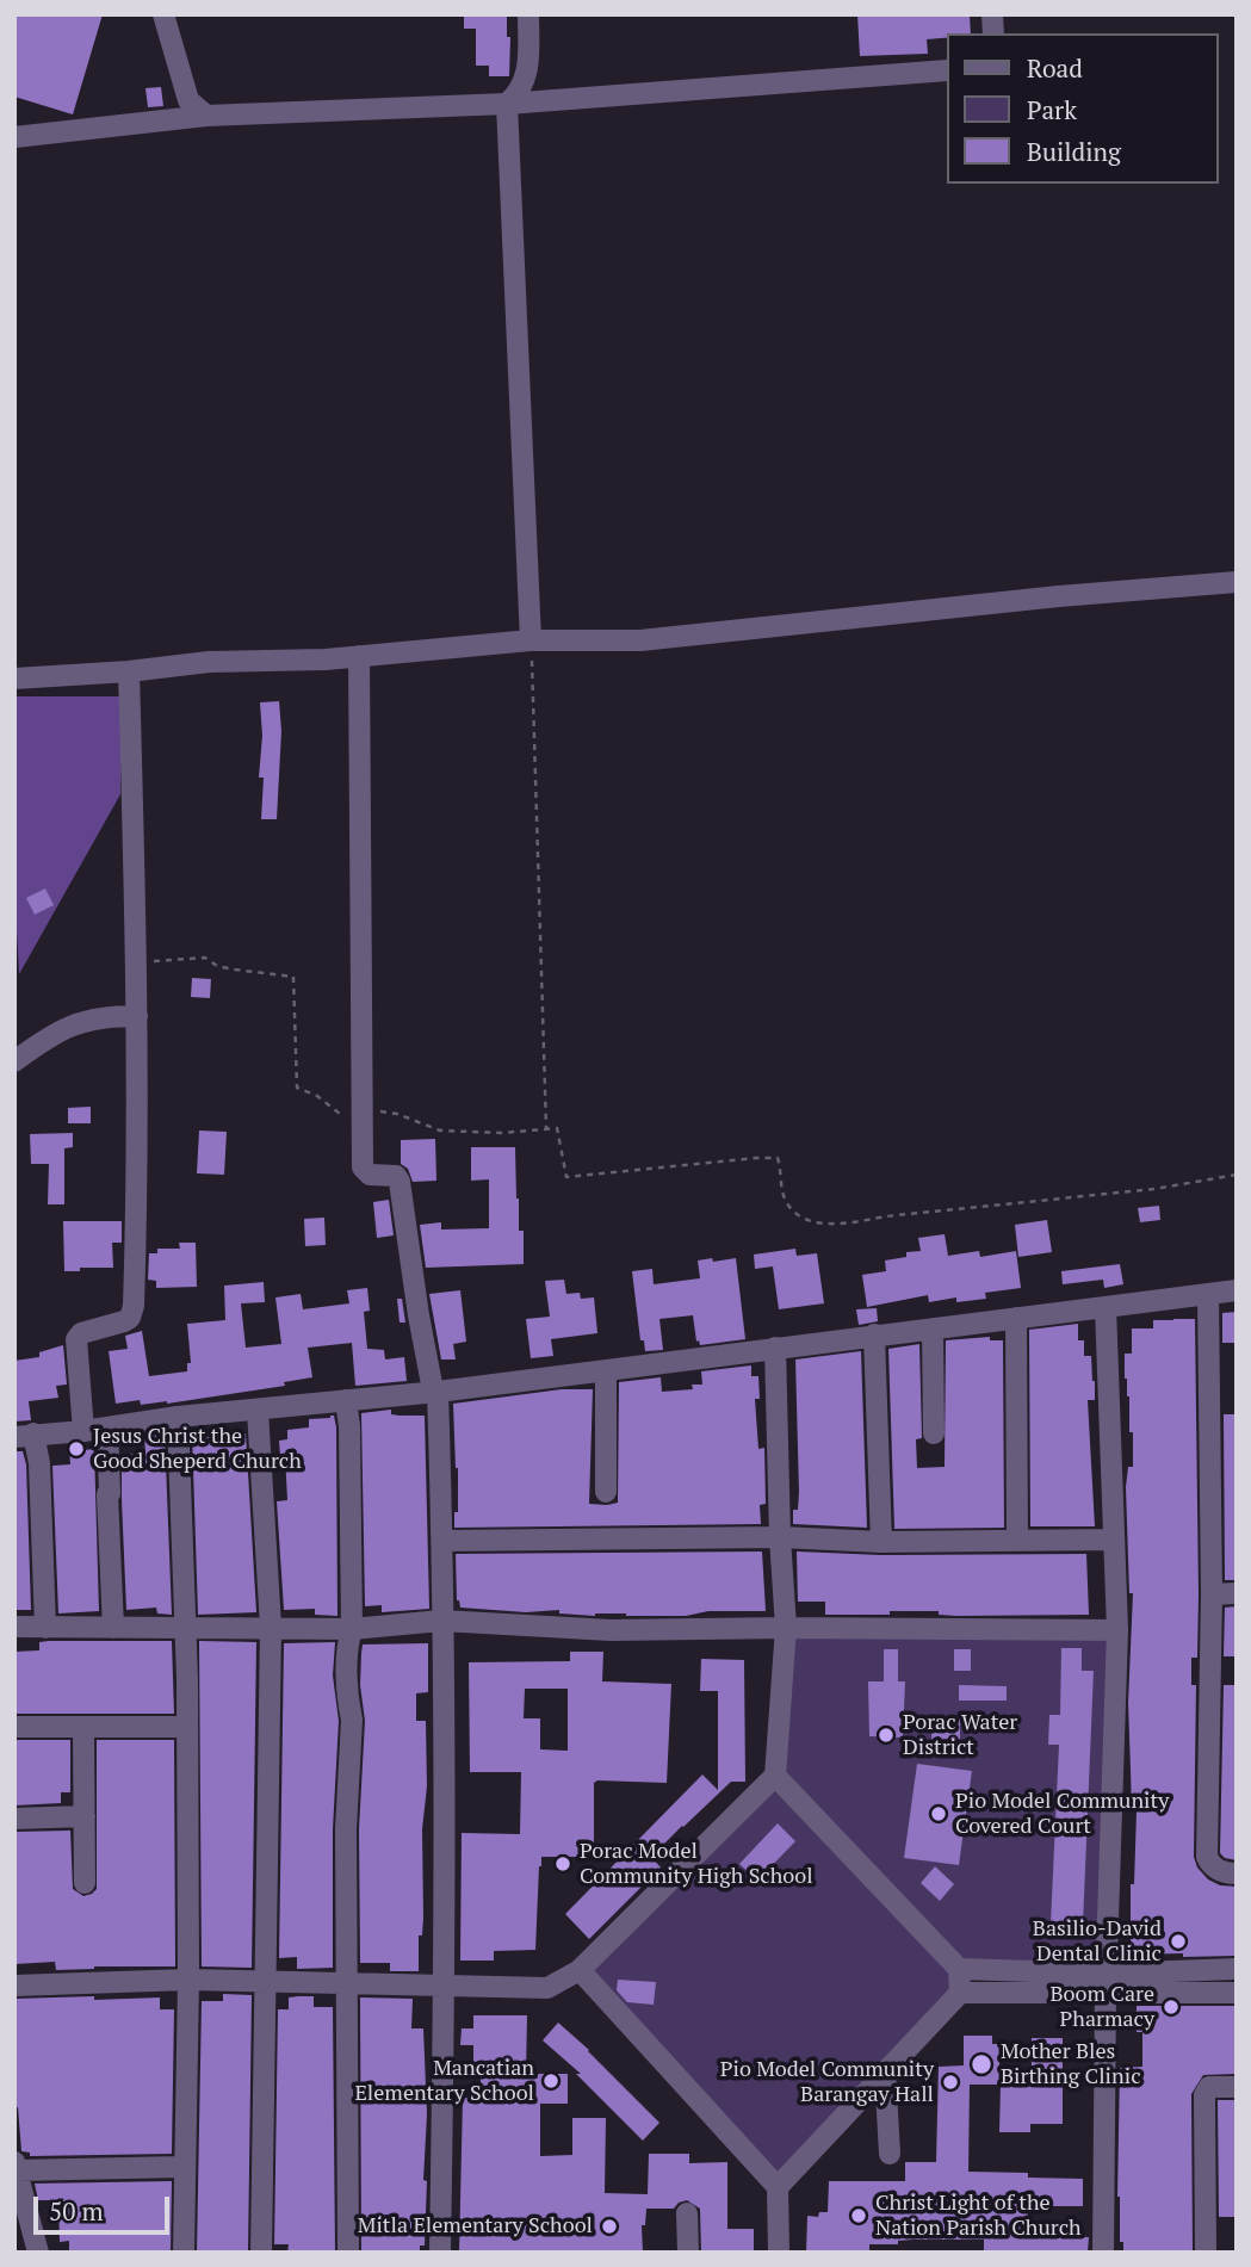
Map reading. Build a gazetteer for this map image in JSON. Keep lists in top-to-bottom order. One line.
{"places":["Jesus Christ the Good Sheperd Church","Porac Water District","Pio Model Community Covered Court","Porac Model Community High School","Basilio-David Dental Clinic","Boom Care Pharmacy","Mother Bles Birthing Clinic","Mancatian Elementary School","Pio Model Community Barangay Hall","Christ Light of the Nation Parish Church","Mitla Elementary School"],"legend":["Road","Park","Building"],"scale_bar":"50 m"}
